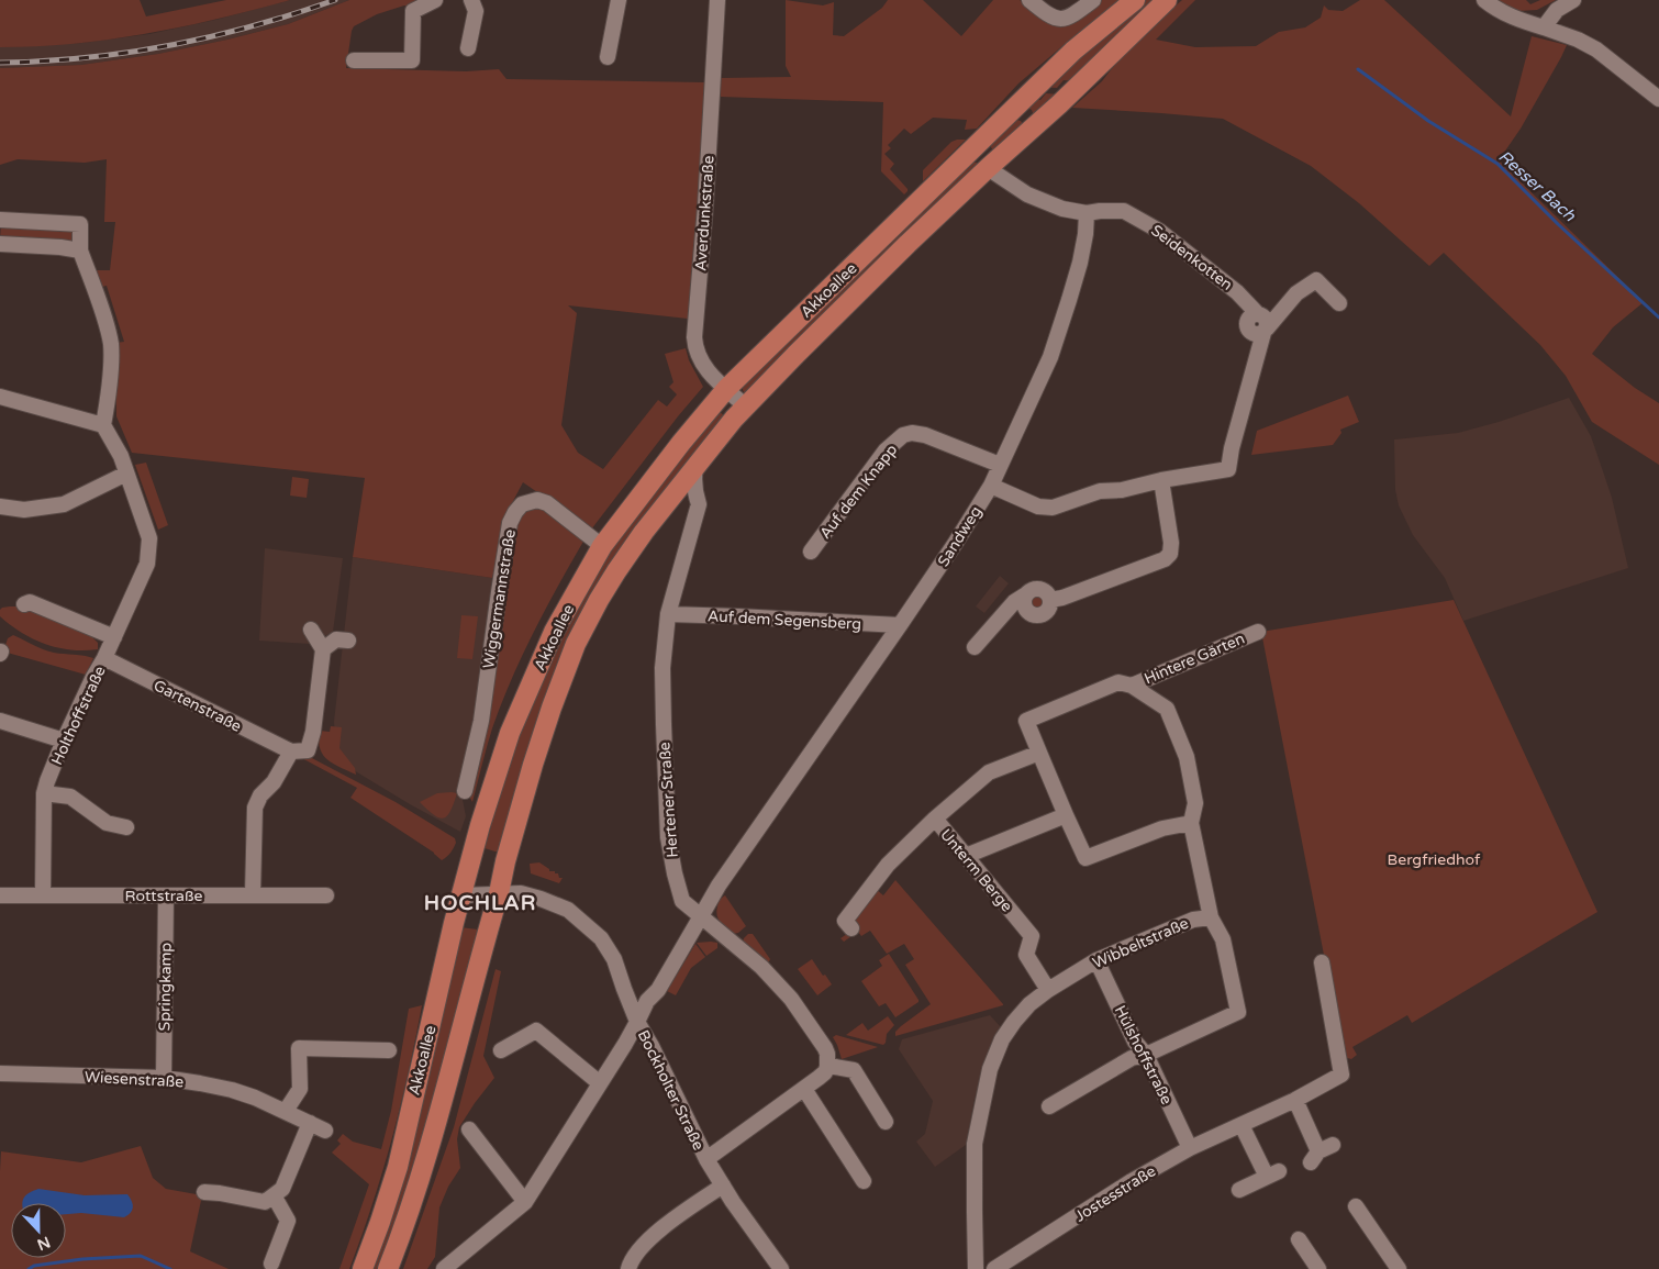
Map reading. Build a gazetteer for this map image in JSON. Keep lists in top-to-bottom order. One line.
{"streets":{"main road":["Akkoallee"],"street":["Averdunkstraße","Seidenkotten","Auf dem Knapp","Sandweg","Wiggermannstraße","Auf dem Segensberg","Hintere Gärten","Gartenstraße","Holthoffstraße","Hertener Straße","Unterm Berge","Rottstraße","Wibbeltstraße","Springkamp","Hülshoffstraße","Wiesenstraße","Bockholter Straße","Jostesstraße"]},"crossings":[["Averdunkstraße","Akkoallee"],["Seidenkotten","Sandweg"],["Akkoallee","Wiggermannstraße"],["Akkoallee","Hertener Straße"],["Akkoallee","Bockholter Straße"],["Auf dem Knapp","Sandweg"],["Sandweg","Auf dem Segensberg"],["Sandweg","Hertener Straße"],["Auf dem Segensberg","Hertener Straße"],["Hintere Gärten","Wibbeltstraße"],["Hintere Gärten","Hülshoffstraße"],["Gartenstraße","Holthoffstraße"],["Holthoffstraße","Rottstraße"],["Unterm Berge","Wibbeltstraße"],["Rottstraße","Springkamp"],["Wibbeltstraße","Hülshoffstraße"],["Springkamp","Wiesenstraße"],["Hülshoffstraße","Jostesstraße"]],"districts":["HOCHLAR"],"water":["Resser Bach"],"parks":["Bergfriedhof"],"north":"bottom"}
